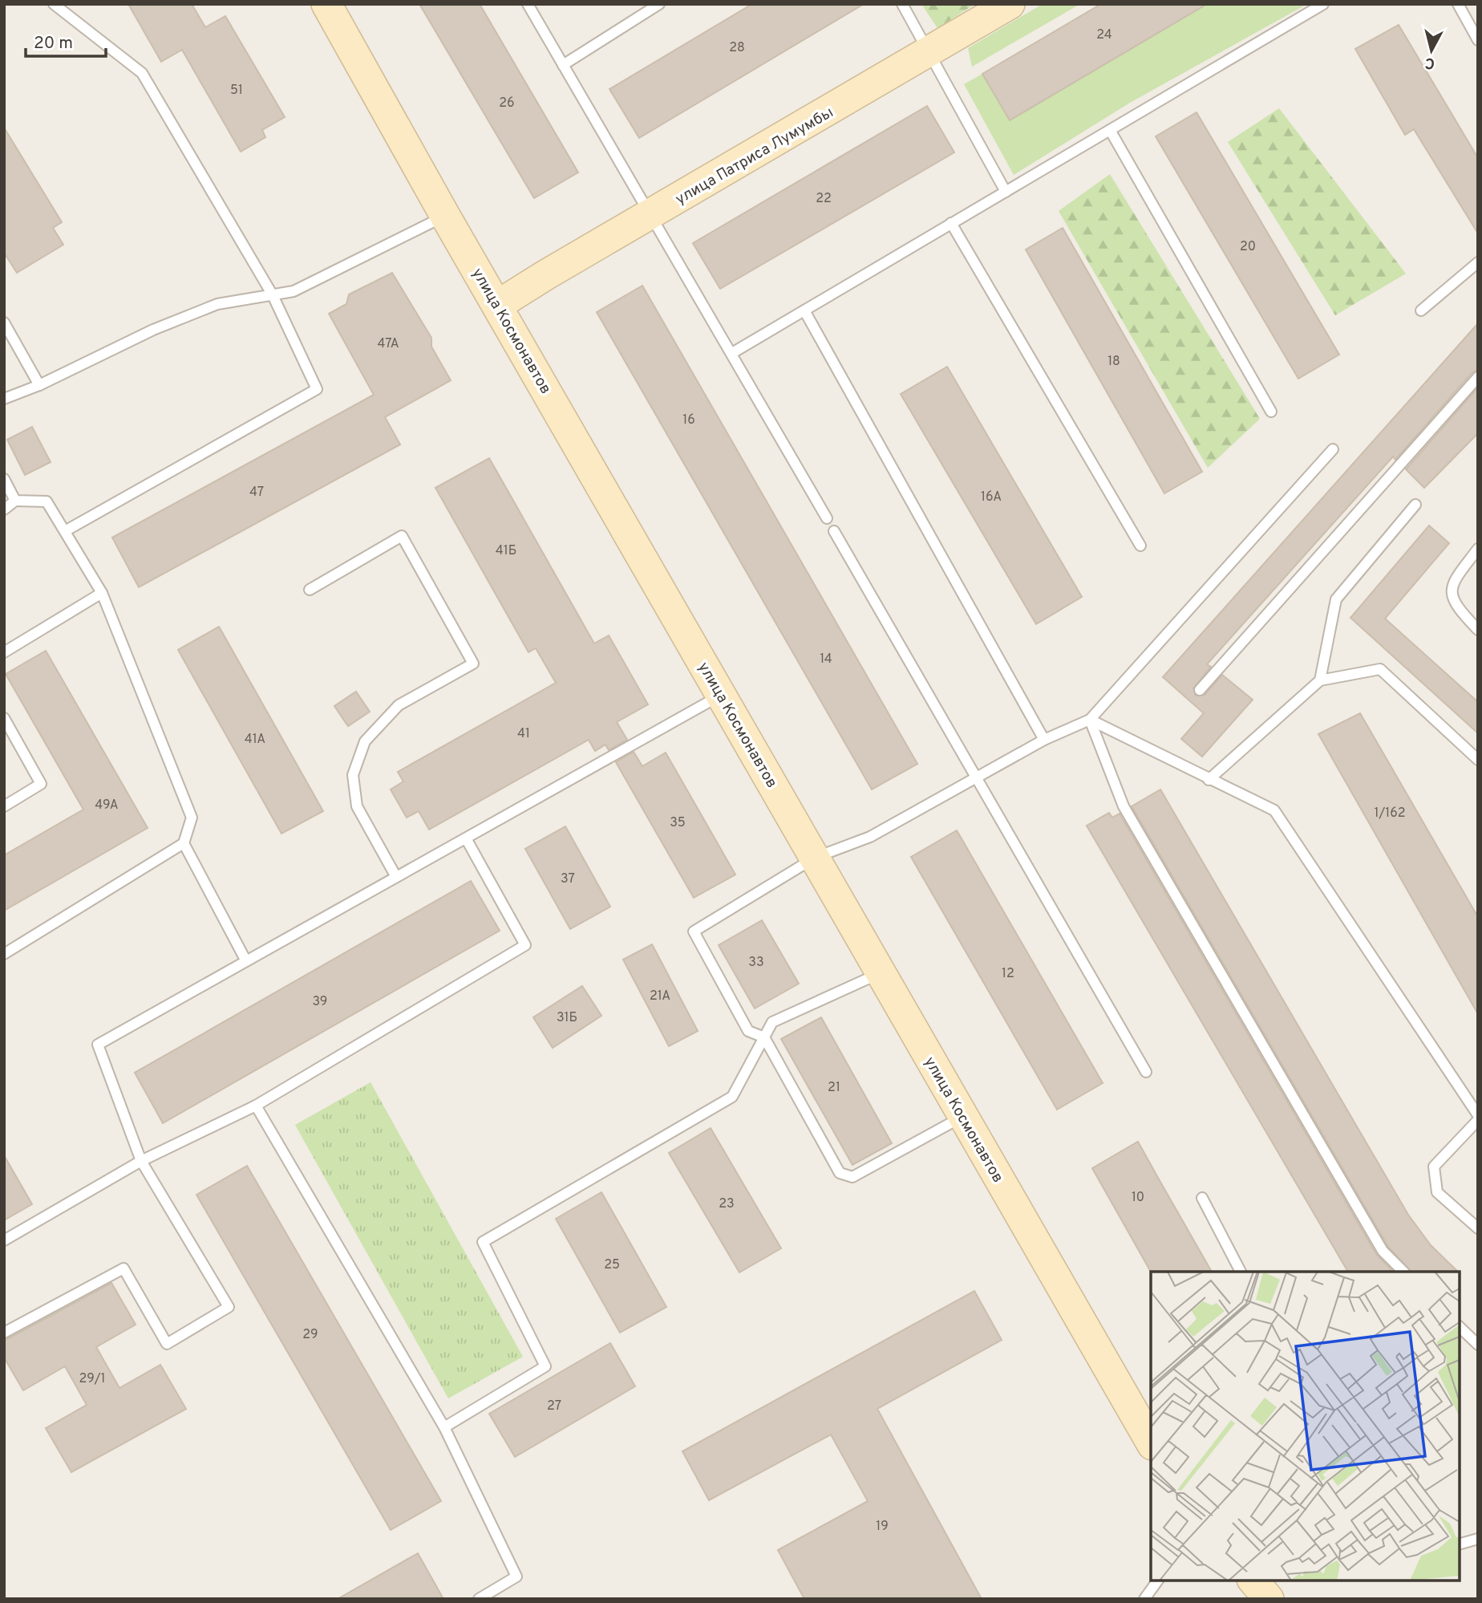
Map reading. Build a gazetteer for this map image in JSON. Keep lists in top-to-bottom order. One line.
{"streets":{"street":["улица Патриса Лумумбы","улица Космонавтов"]},"crossings":[["улица Патриса Лумумбы","улица Космонавтов"]],"house_numbers":["24","28","51","26","22","20","47А","18","16","47","16А","41Б","14","41","41А","49А","1/162","35","37","33","12","21А","39","31Б","21","10","23","25","29","29/1","27","19"],"scale_bar":"20 m","north":"bottom"}
